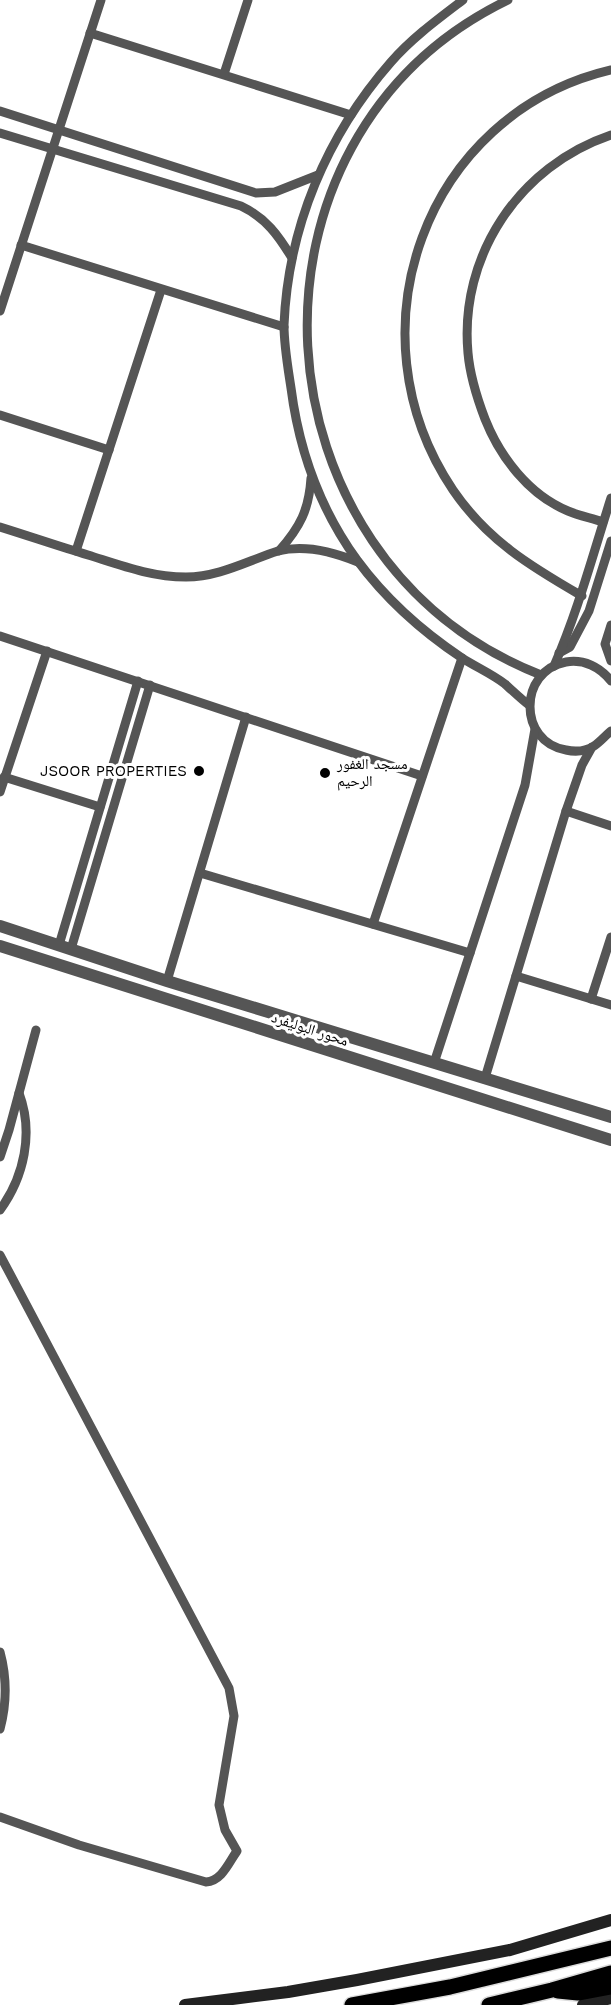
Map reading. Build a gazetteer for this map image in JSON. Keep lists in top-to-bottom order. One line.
{"streets":{"street":["محور البوليفرد"]},"places":["JSOOR PROPERTIES","مسجد الغفور الرحيم"]}
